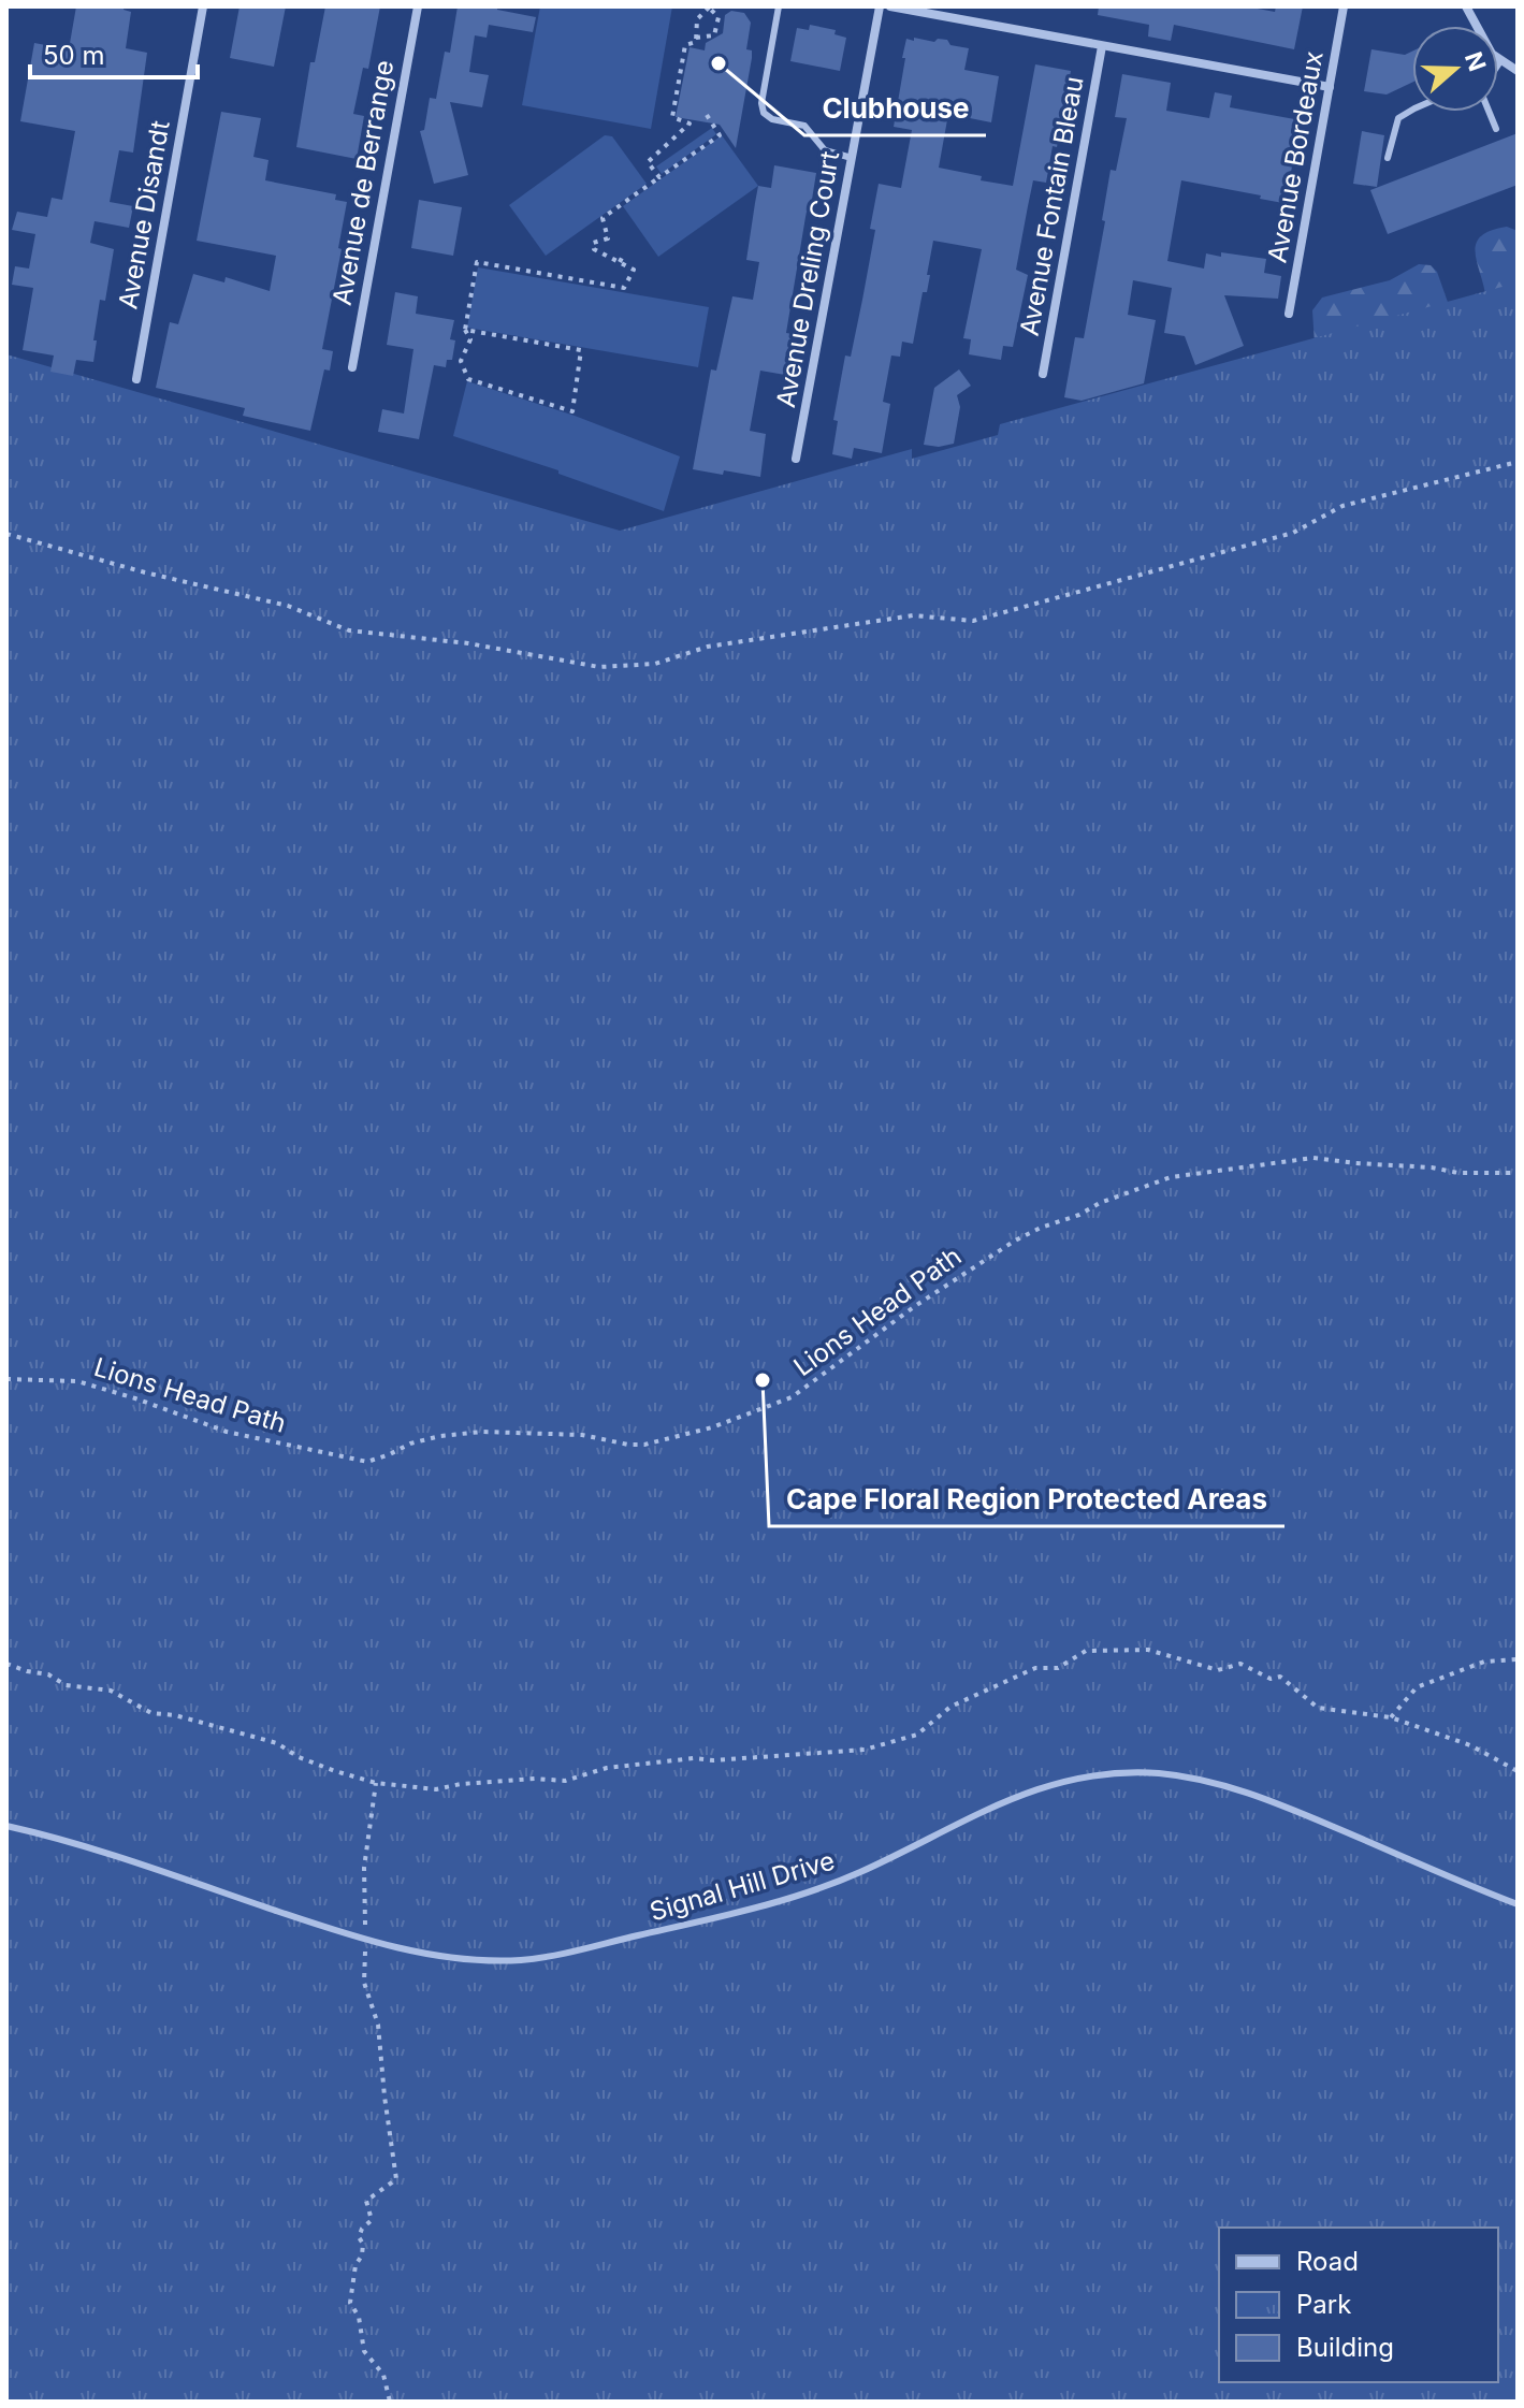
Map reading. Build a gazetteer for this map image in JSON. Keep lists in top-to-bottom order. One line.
{"streets":{"street":["Avenue Bordeaux","Avenue de Berrange","Avenue Fontain Bleau","Avenue Disandt","Avenue Dreling Court"],"lane":["Signal Hill Drive"],"path":["Lions Head Path"]},"places":["Clubhouse","Cape Floral Region Protected Areas"],"legend":["Road","Park","Building"],"scale_bar":"50 m","north":"right"}
